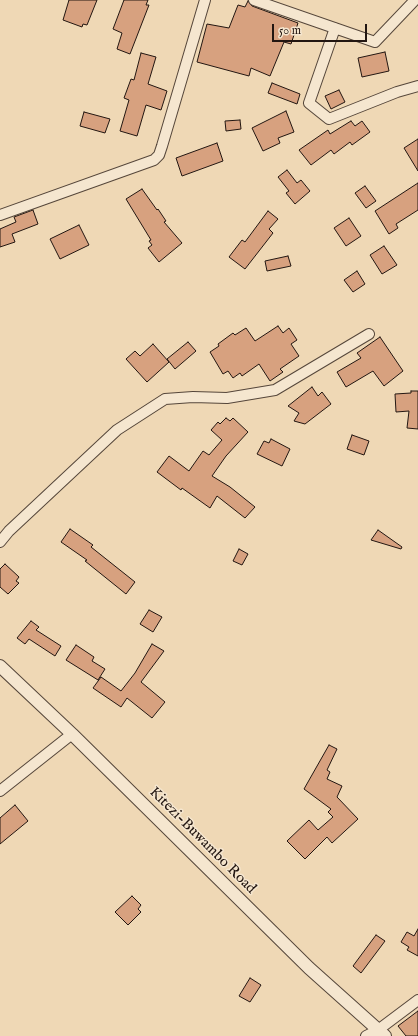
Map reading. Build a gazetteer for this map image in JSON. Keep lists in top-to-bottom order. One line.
{"streets":{"street":["Kitezi-Buwambo Road"]},"scale_bar":"50 m"}
